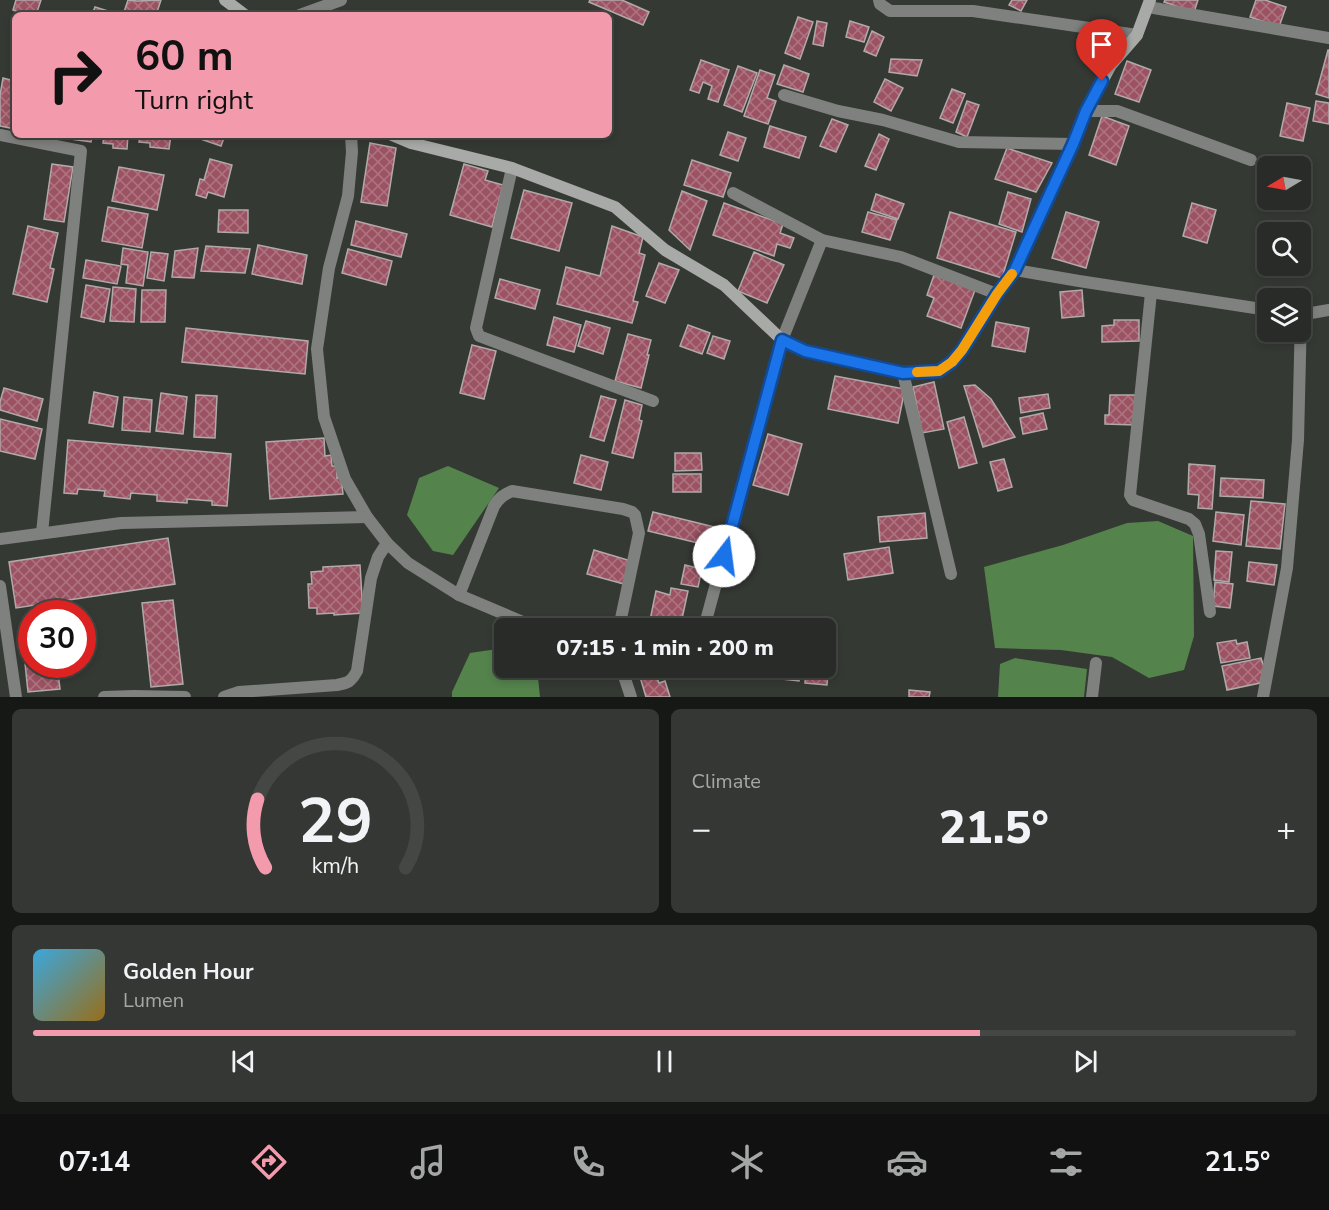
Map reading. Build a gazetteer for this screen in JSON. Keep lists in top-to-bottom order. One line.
{"north":"left","page":{"turn":["60 m","Turn right"],"limit":"30","trip":"07:15 · 1 min · 200 m","tile":"Climate","heat":["−","21.5°","+"],"song":["Golden Hour","Lumen"],"tabs":["07:14","21.5°"],"gauge":["29","km/h"]}}
